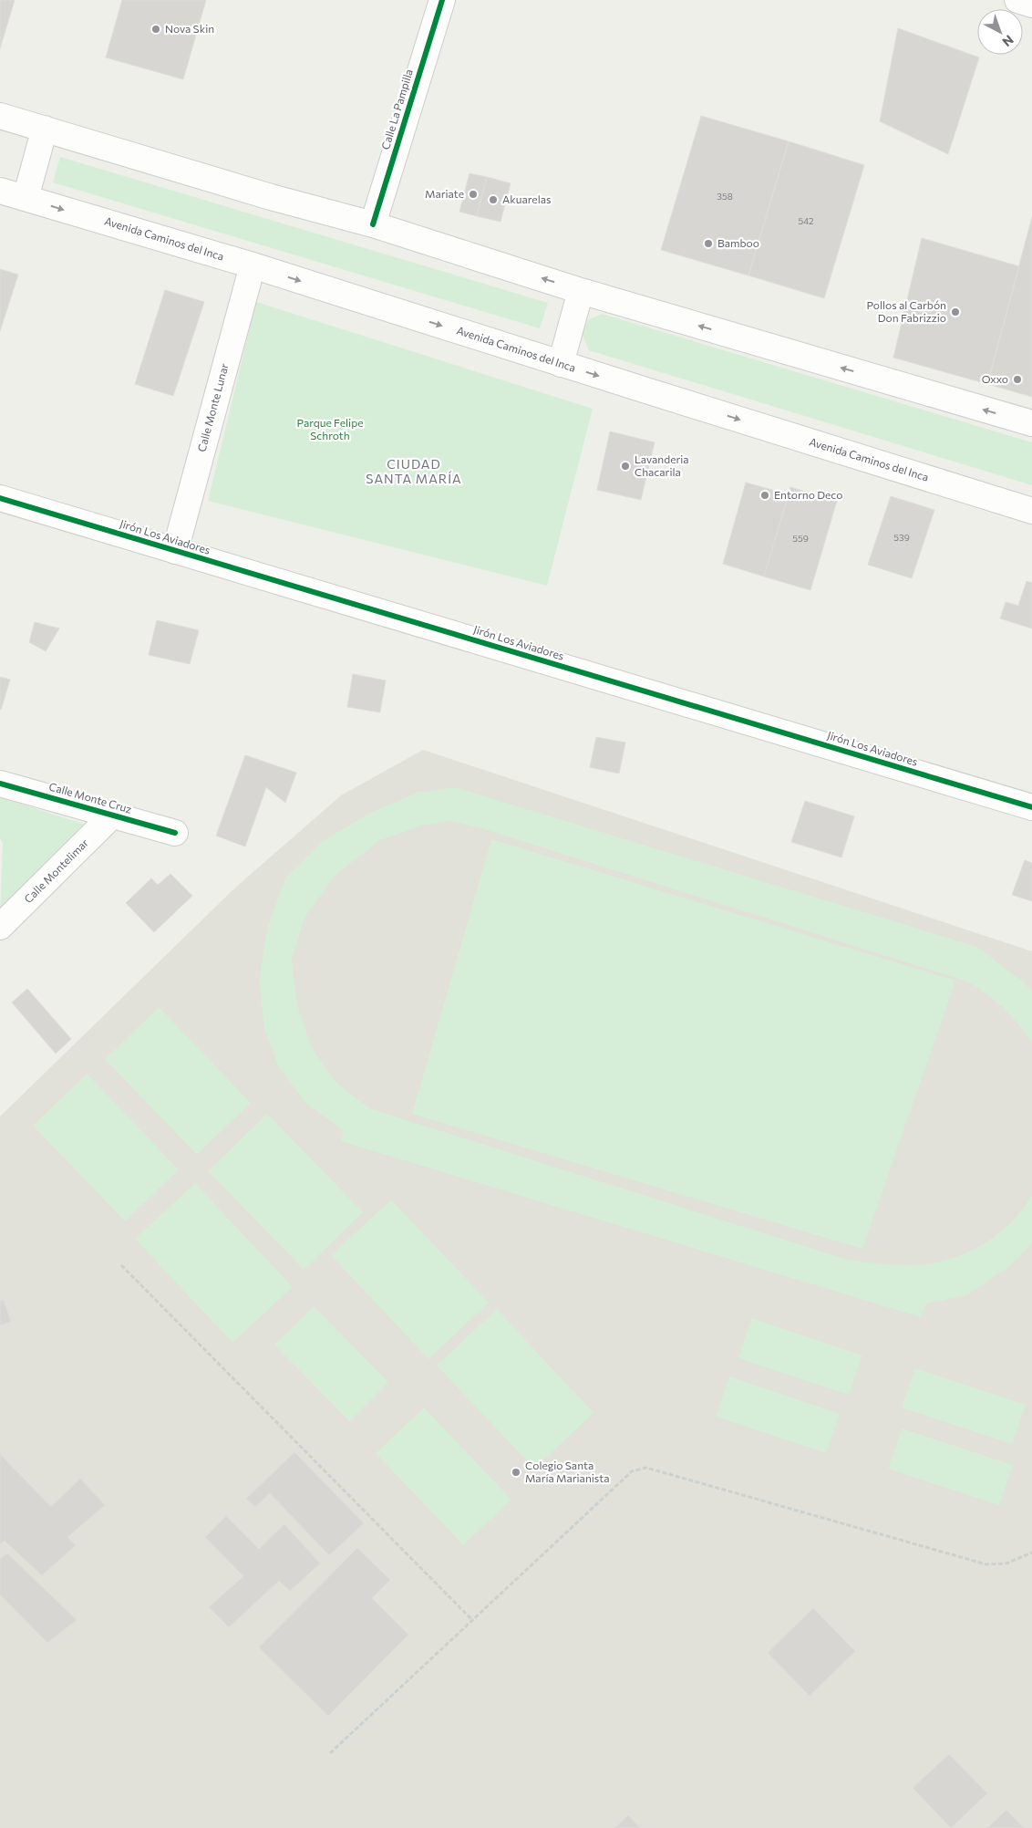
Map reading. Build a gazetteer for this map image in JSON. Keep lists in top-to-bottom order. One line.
{"streets":{"main road":["Calle La Pampilla","Avenida Caminos del Inca","Calle Monte Lunar","Jirón Los Aviadores","Calle Monte Cruz","Calle Montelimar"]},"crossings":[["Avenida Caminos del Inca","Calle Monte Lunar"],["Calle Monte Lunar","Jirón Los Aviadores"],["Calle Monte Cruz","Calle Montelimar"]],"districts":["CIUDAD SANTA MARÍA"],"parks":["Parque Felipe Schroth"],"places":["Nova Skin","Mariate","Akuarelas","Bamboo","Pollos al Carbón Don Fabrizzio","Oxxo","Lavanderia Chacarila","Entorno Deco","Colegio Santa María Marianista"],"house_numbers":["358","542","539","559"],"north":"bottom right"}
